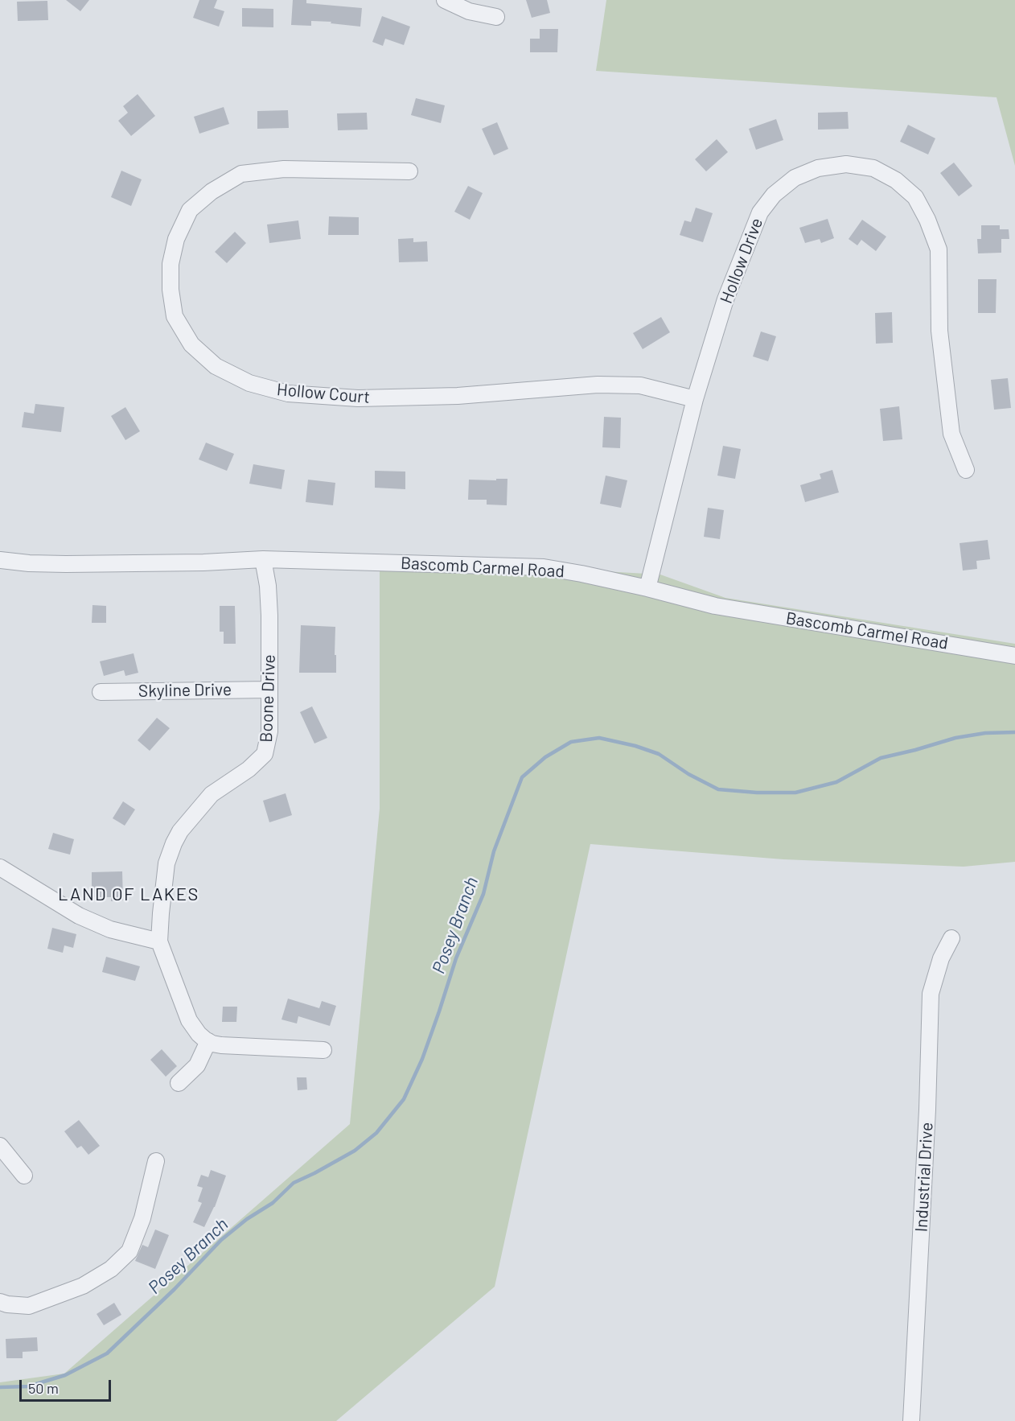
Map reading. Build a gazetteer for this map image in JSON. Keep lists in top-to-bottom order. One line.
{"streets":{"street":["Hollow Drive","Hollow Court","Bascomb Carmel Road","Skyline Drive","Boone Drive","Industrial Drive"]},"crossings":[["Hollow Drive","Hollow Court"],["Hollow Drive","Bascomb Carmel Road"],["Bascomb Carmel Road","Boone Drive"],["Skyline Drive","Boone Drive"]],"districts":["LAND OF LAKES"],"water":["Posey Branch"],"scale_bar":"50 m"}
